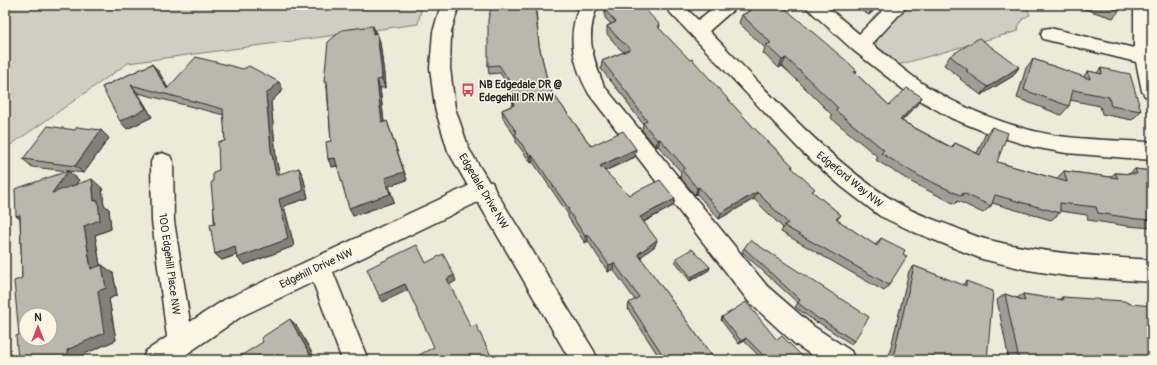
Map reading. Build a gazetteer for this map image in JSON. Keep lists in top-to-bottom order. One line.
{"streets":{"street":["Edgeford Way NW","Edgedale Drive NW","100 Edgehill Place NW","Edgehill Drive NW"]},"crossings":[["Edgedale Drive NW","Edgehill Drive NW"],["100 Edgehill Place NW","Edgehill Drive NW"]],"places":{"bus stop":["NB Edgedale DR @ Edegehill DR NW"]},"north":"top"}
